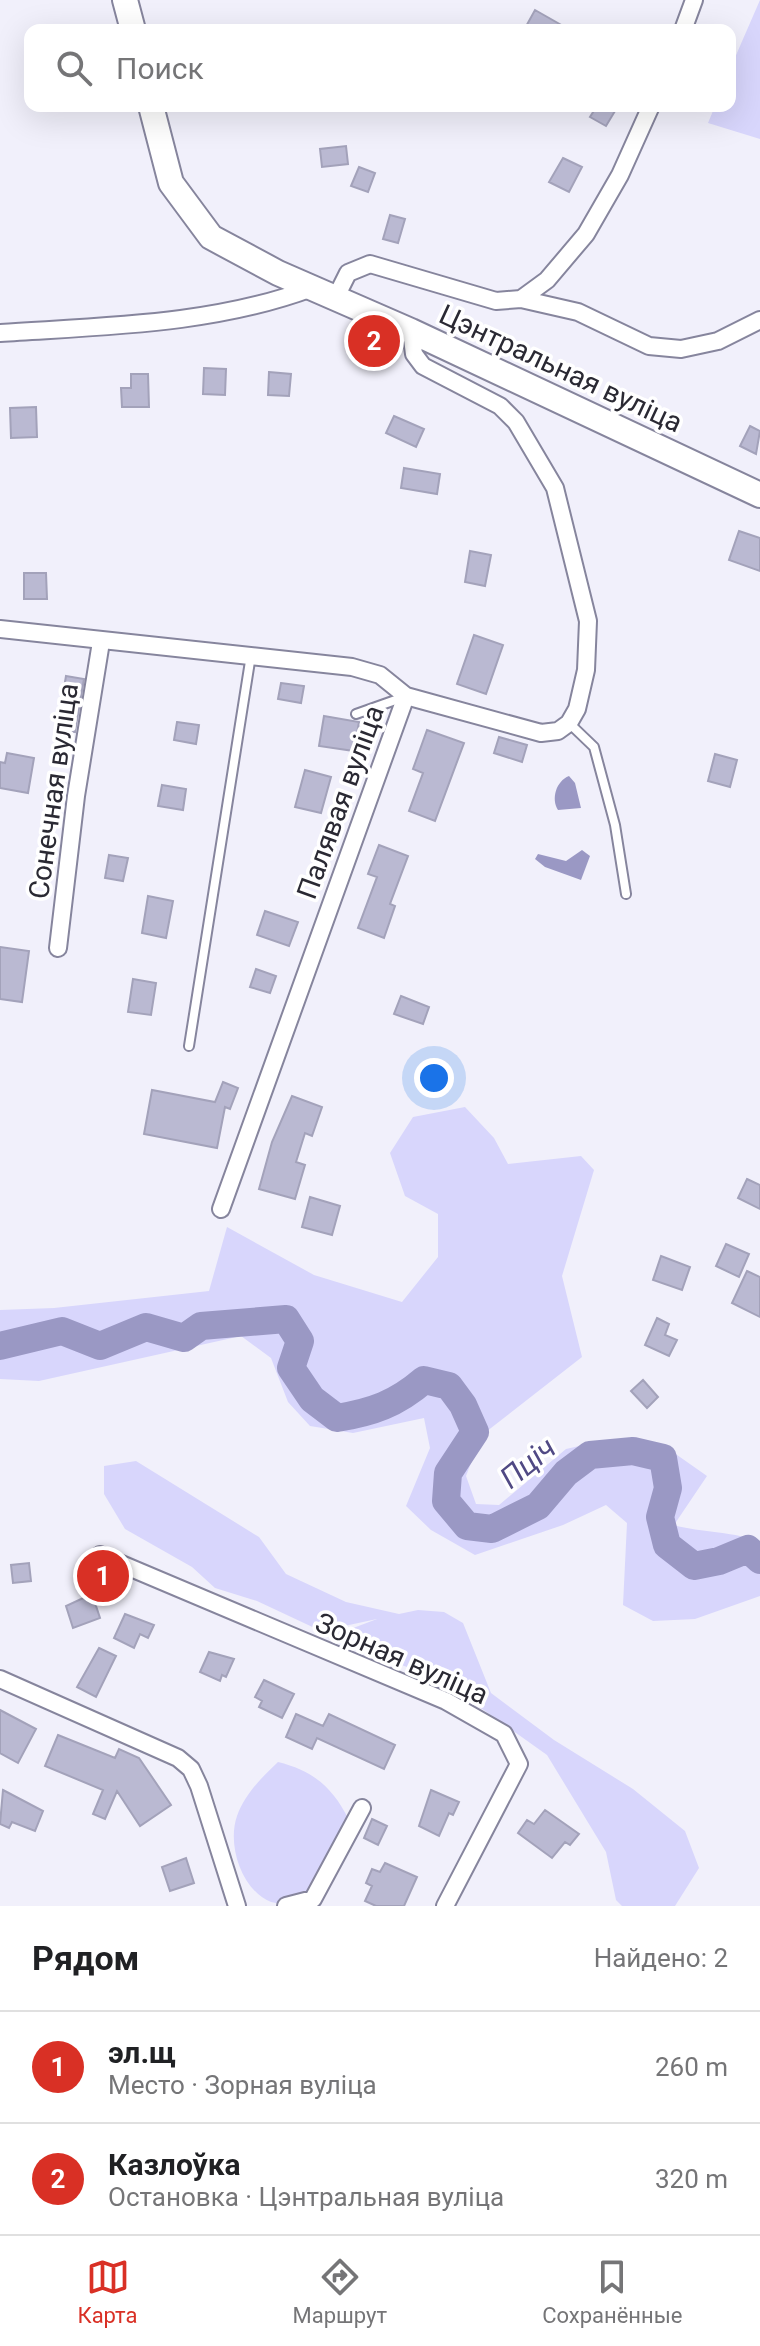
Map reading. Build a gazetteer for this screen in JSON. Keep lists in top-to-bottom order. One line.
{"streets":{"main road":["Цэнтральная вуліца"],"street":["Сонечная вуліца","Палявая вуліца","Зорная вуліца"]},"water":["Пціч"],"page":{"search":"Поиск","pins":["2","1"],"heading":["Рядом","Найдено: 2"],"list":[{"mark":"1","name":"эл.щ","note":"Место · Зорная вуліца","value":"260 m"},{"mark":"2","name":"Казлоўка","note":"Остановка · Цэнтральная вуліца","value":"320 m"}],"nav":["Карта","Маршрут","Сохранённые"]}}
